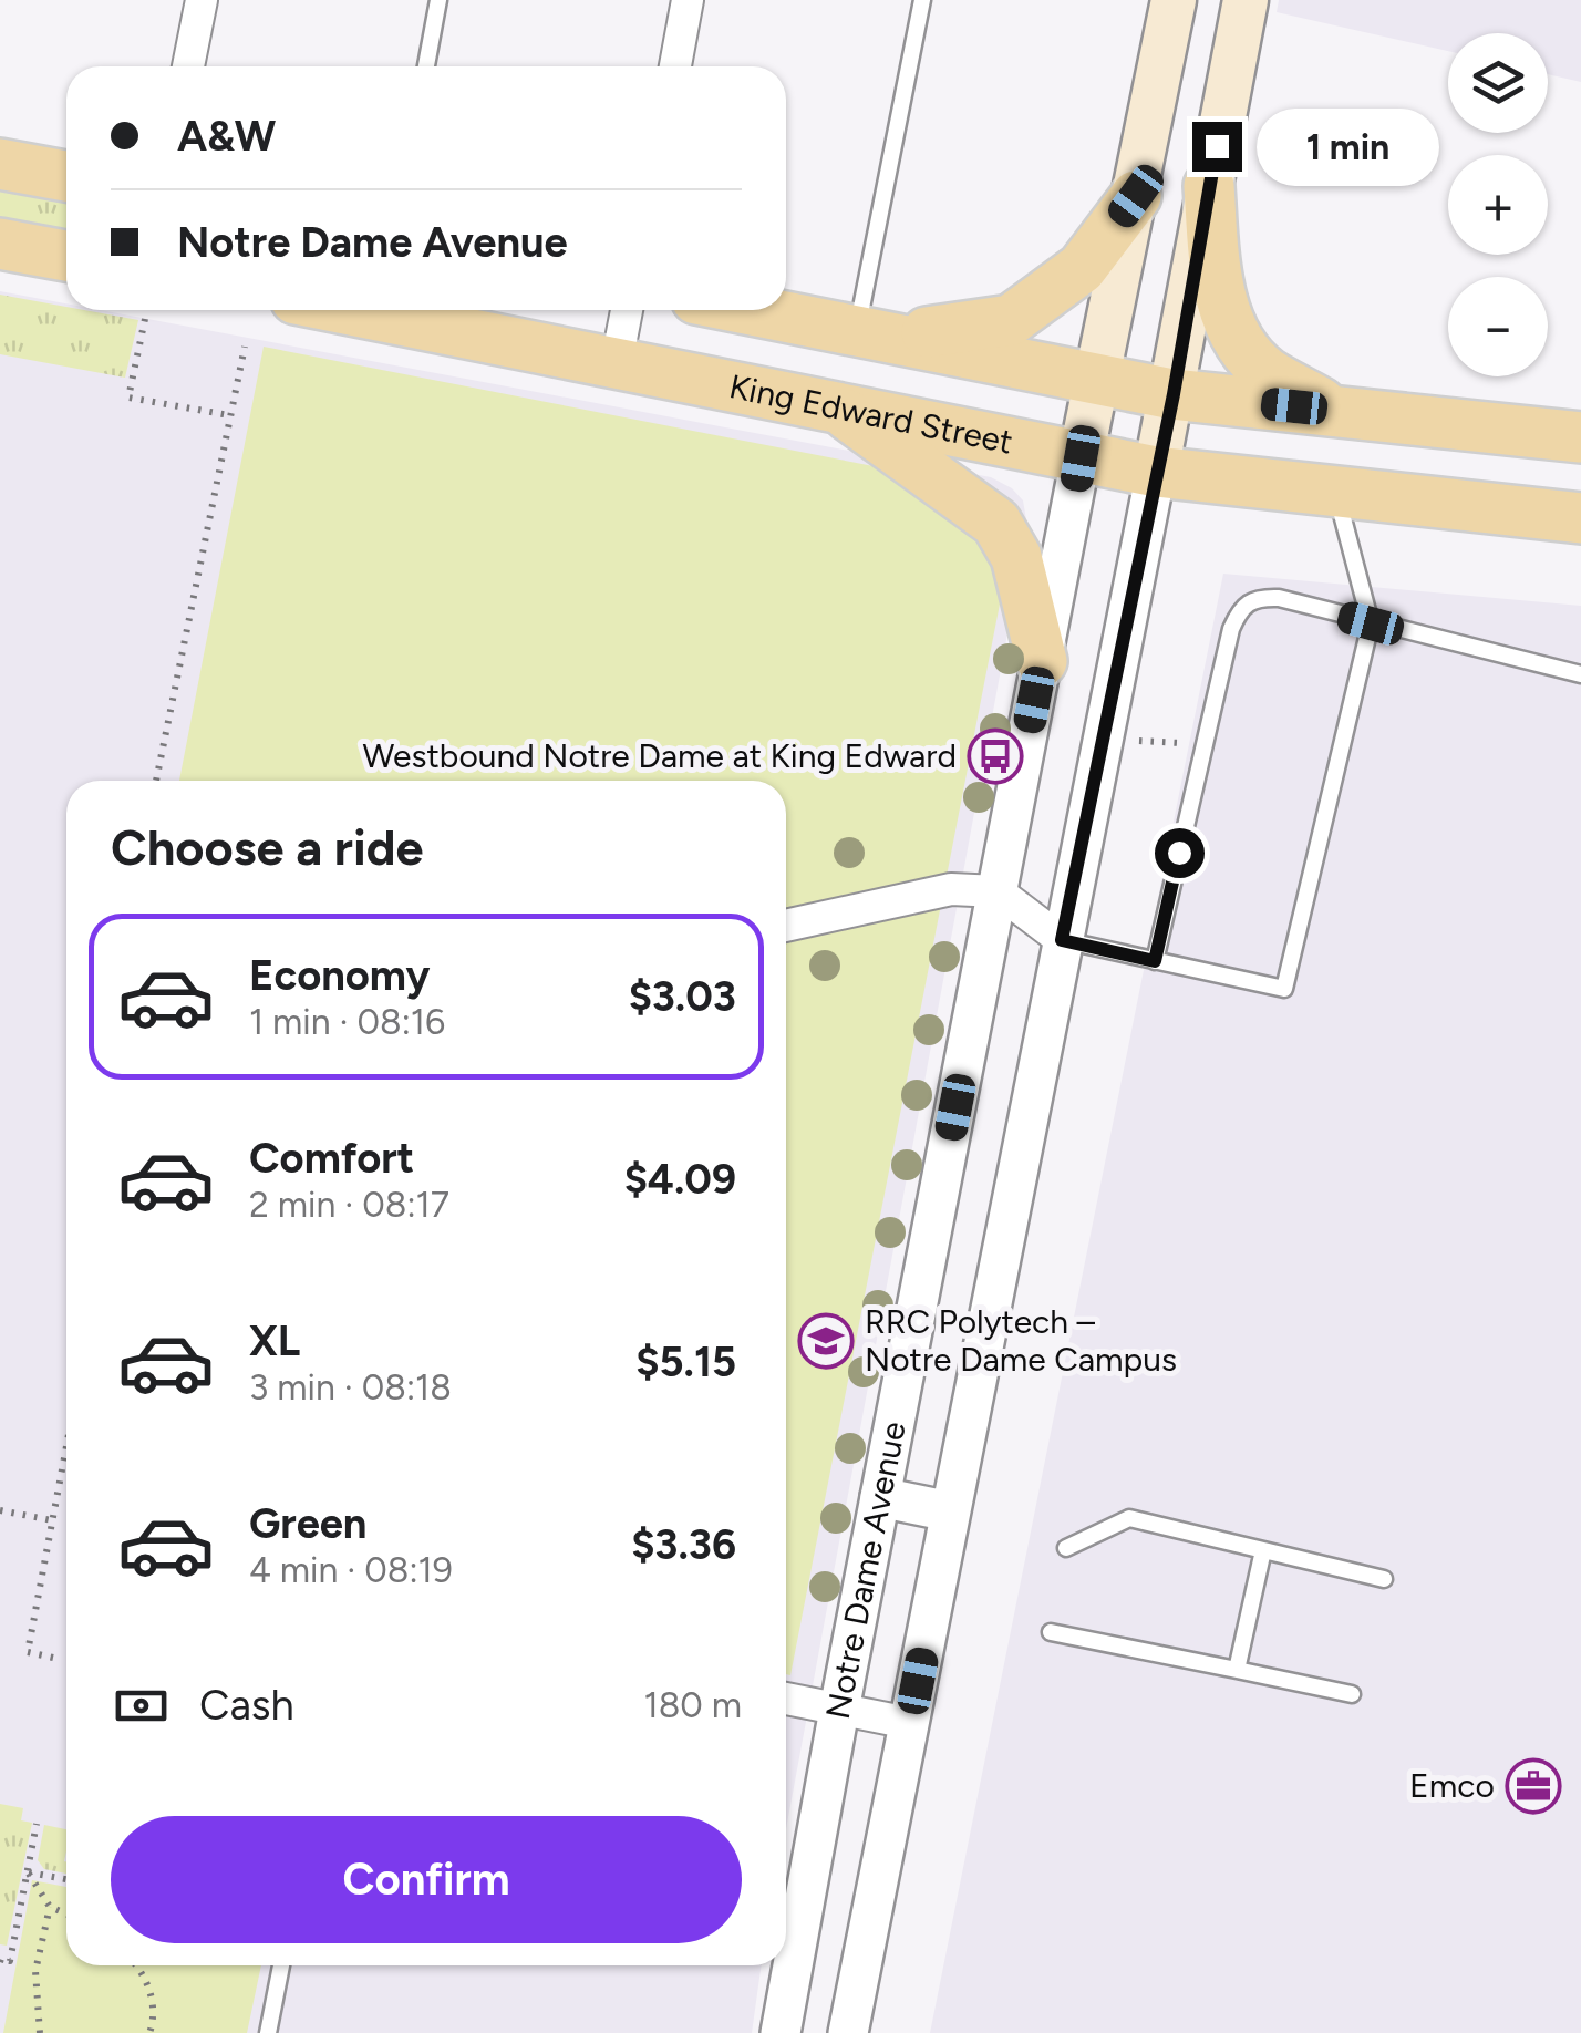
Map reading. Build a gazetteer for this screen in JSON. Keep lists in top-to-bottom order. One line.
{"streets":{"main road":["King Edward Street","Notre Dame Avenue"]},"crossings":[["King Edward Street","Notre Dame Avenue"]],"places":{"bus stop":["Westbound Notre Dame at King Edward"],"school or university":["RRC Polytech – Notre Dame Campus"],"office":["Emco"]},"page":{"map_buttons":["+","−"],"banner":["A&W","Notre Dame Avenue"],"bubble":"1 min","heading":"Choose a ride","list":[{"name":"Economy","note":"1 min · 08:16","value":"$3.03"},{"name":"Comfort","note":"2 min · 08:17","value":"$4.09"},{"name":"XL","note":"3 min · 08:18","value":"$5.15"},{"name":"Green","note":"4 min · 08:19","value":"$3.36"}],"pay":["Cash","180 m"],"buttons":"Confirm"}}
